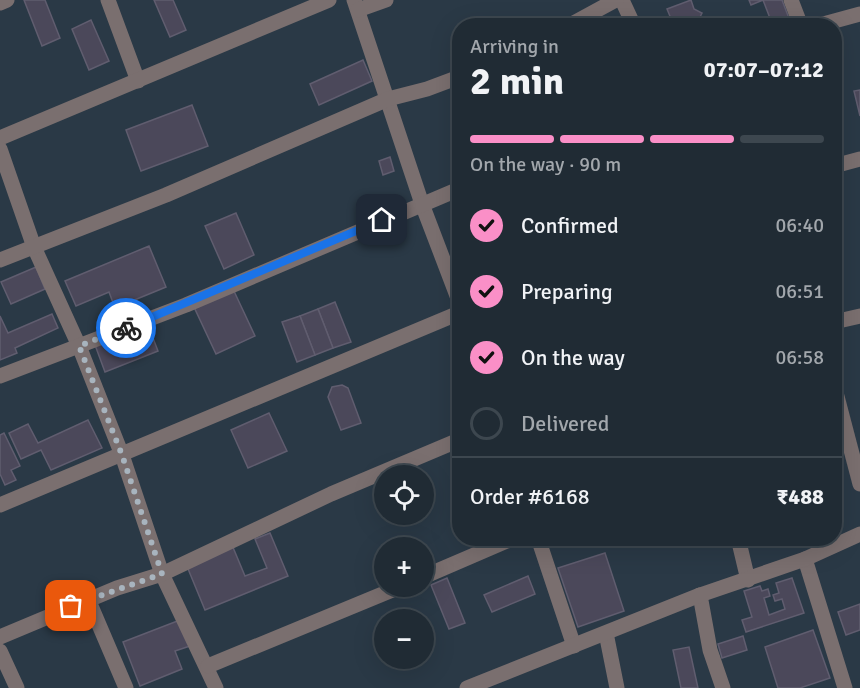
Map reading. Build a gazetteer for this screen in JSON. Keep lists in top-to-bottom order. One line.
{"page":{"heading":["2 min","Arriving in","07:07–07:12"],"panel":["Order #6168","₹488"],"bar":"On the way · 90 m","list":[["Confirmed","06:40"],["Preparing","06:51"],["On the way","06:58"],"Delivered"],"map_buttons":["+","−"]}}
